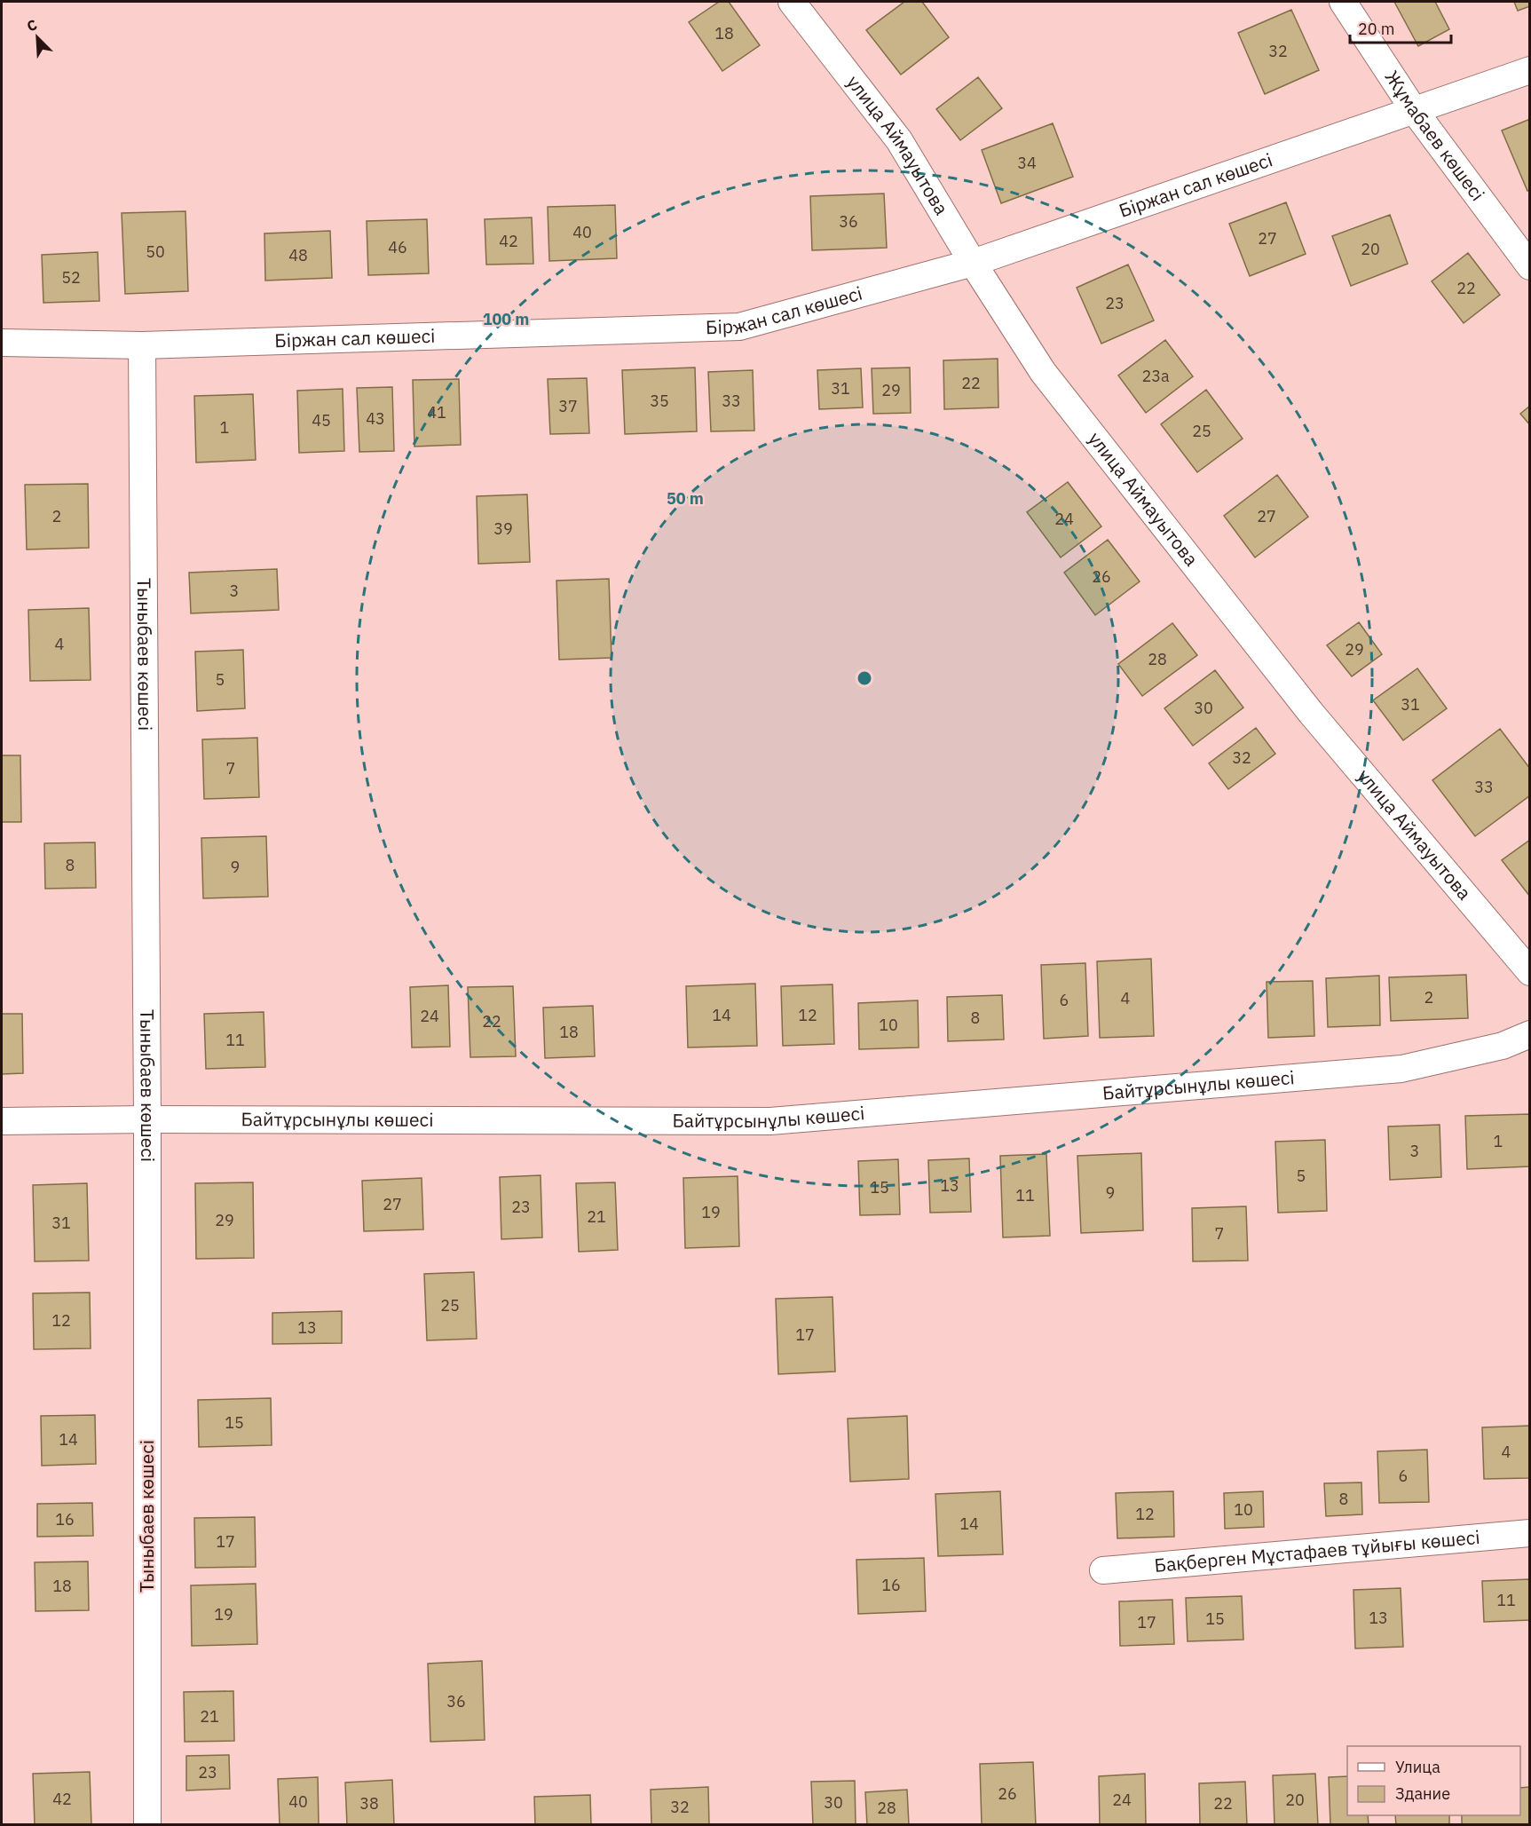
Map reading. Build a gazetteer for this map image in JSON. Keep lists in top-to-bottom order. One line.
{"streets":{"street":["Жұмабаев көшесі","улица Аймауытова","Біржан сал көшесі","Тыныбаев көшесі","Байтұрсынұлы көшесі","Бақберген Мұстафаев тұйығы көшесі"]},"crossings":[["Жұмабаев көшесі","Біржан сал көшесі"],["улица Аймауытова","Біржан сал көшесі"],["Біржан сал көшесі","Тыныбаев көшесі"],["Тыныбаев көшесі","Байтұрсынұлы көшесі"]],"house_numbers":["18","32","34","36","40","27","42","46","20","50","48","52","22","23","23а","22","31","29","35","33","37","41","43","45","1","25","2","27","24","39","26","3","4","29","28","5","31","30","32","7","33","8","9","2","4","6","14","12","24","8","22","10","18","11","1","3","5","13","15","9","11","27","23","19","21","29","31","7","25","12","13","17","15","14","4","6","8","10","12","16","14","17","16","18","11","19","13","15","17","36","21","23","26","42","24","20","40","30","38","22","32","28"],"legend":["Улица","Здание"],"scale_bar":"20 m","north":"top left","rings":["100 m","50 m"]}
